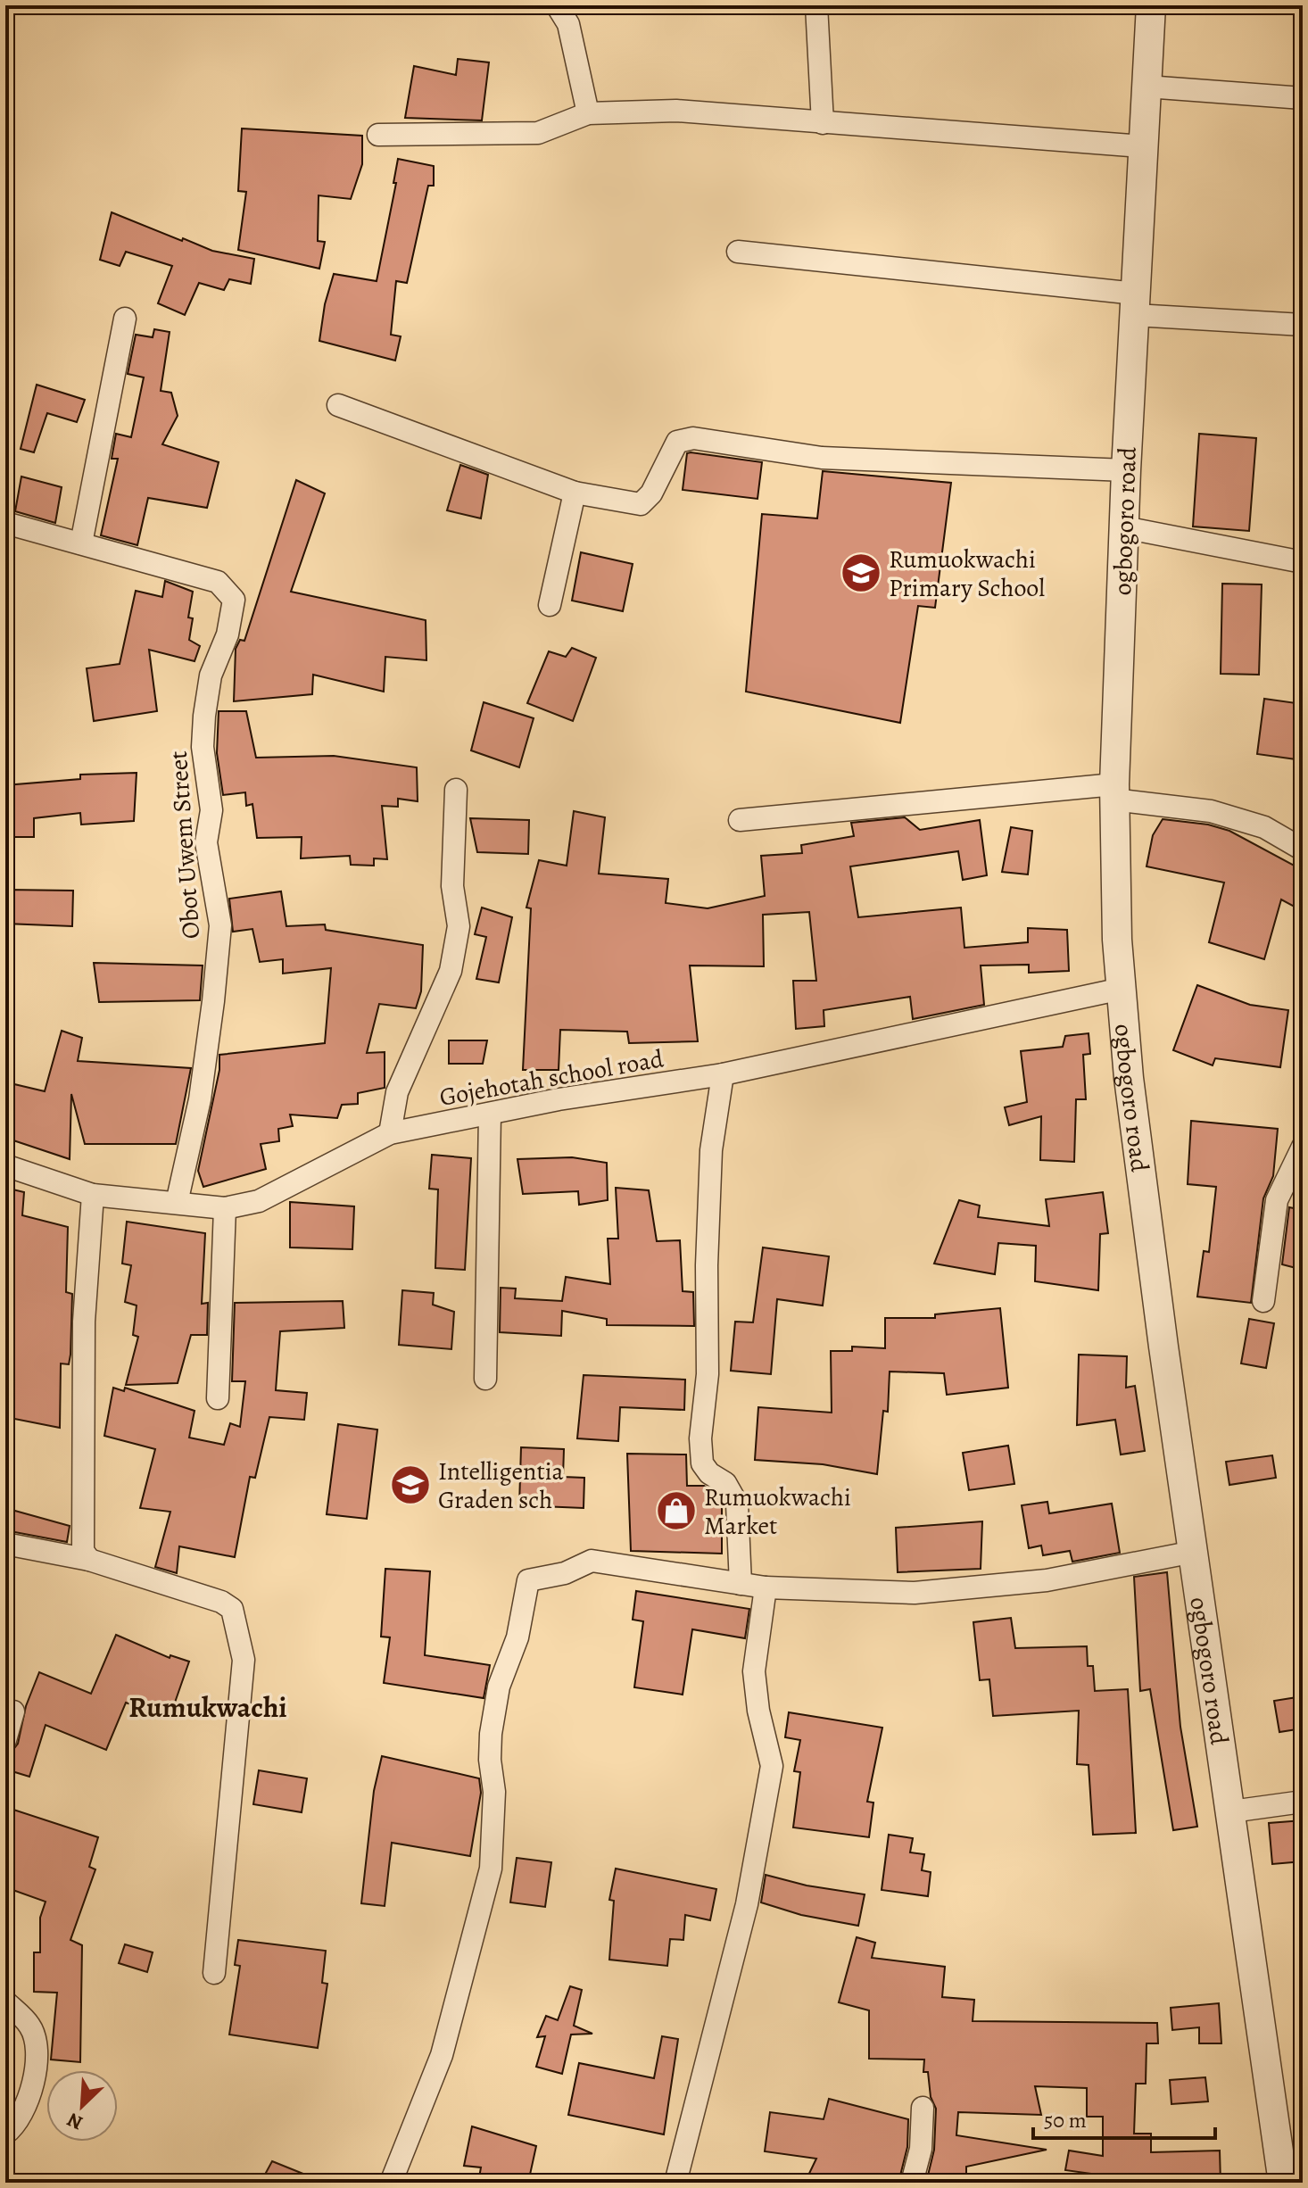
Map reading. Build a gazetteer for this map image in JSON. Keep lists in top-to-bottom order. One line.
{"streets":{"street":["ogbogoro road","Obot Uwem Street","Gojehotah school road"]},"crossings":[["ogbogoro road","Gojehotah school road"],["Obot Uwem Street","Gojehotah school road"]],"districts":["Rumukwachi"],"places":{"school or university":["Rumuokwachi Primary School","Intelligentia Graden sch"],"shop":["Rumuokwachi Market"]},"scale_bar":"50 m","north":"bottom left"}
